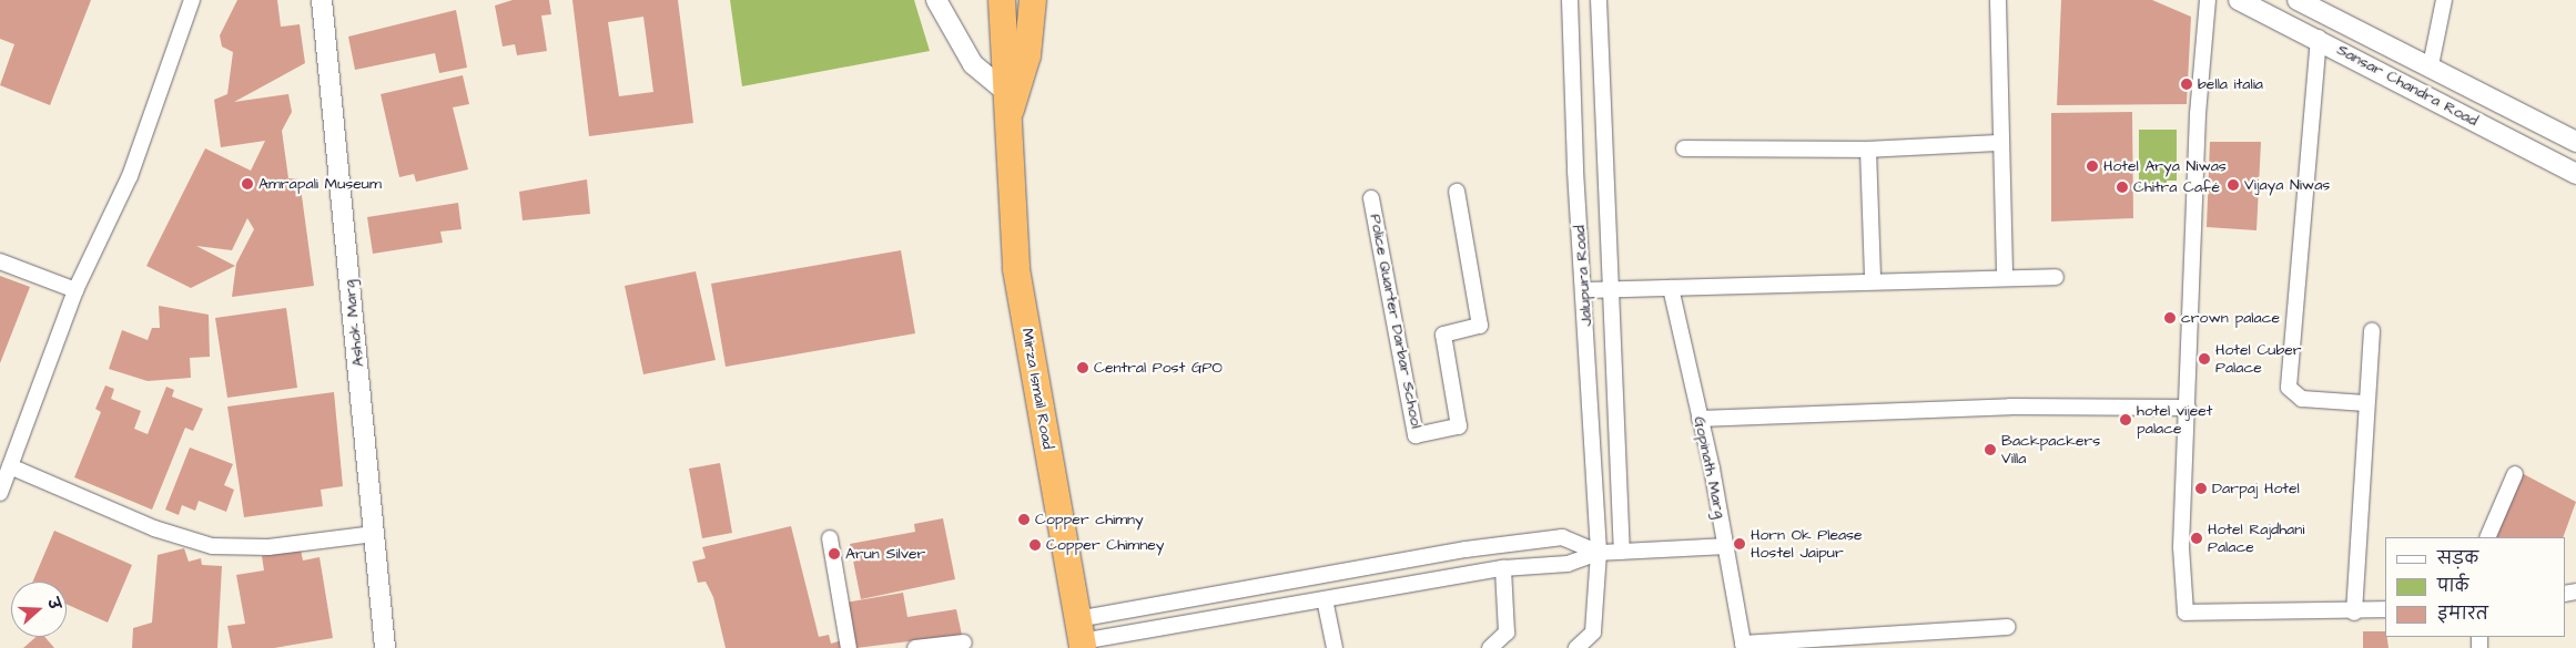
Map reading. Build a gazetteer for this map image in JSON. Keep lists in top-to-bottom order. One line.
{"streets":{"highway":["Mirza Ismail Road"],"street":["Sansar Chandra Road","Jalupura Road","Police Quarter Darbar School","Ashok Marg","Gopinath Marg"]},"places":["bella italia","Hotel Arya Niwas","Amrapali Museum","Vijaya Niwas","Chitra Café","crown palace","Hotel Cuber Palace","Central Post GPO","hotel vijeet palace","Backpackers Villa","Darpaj Hotel","Copper chimny","Hotel Rajdhani Palace","Horn Ok Please Hostel Jaipur","Copper Chimney","Arun Silver"],"legend":["सड़क","पार्क","इमारत"],"north":"right"}
